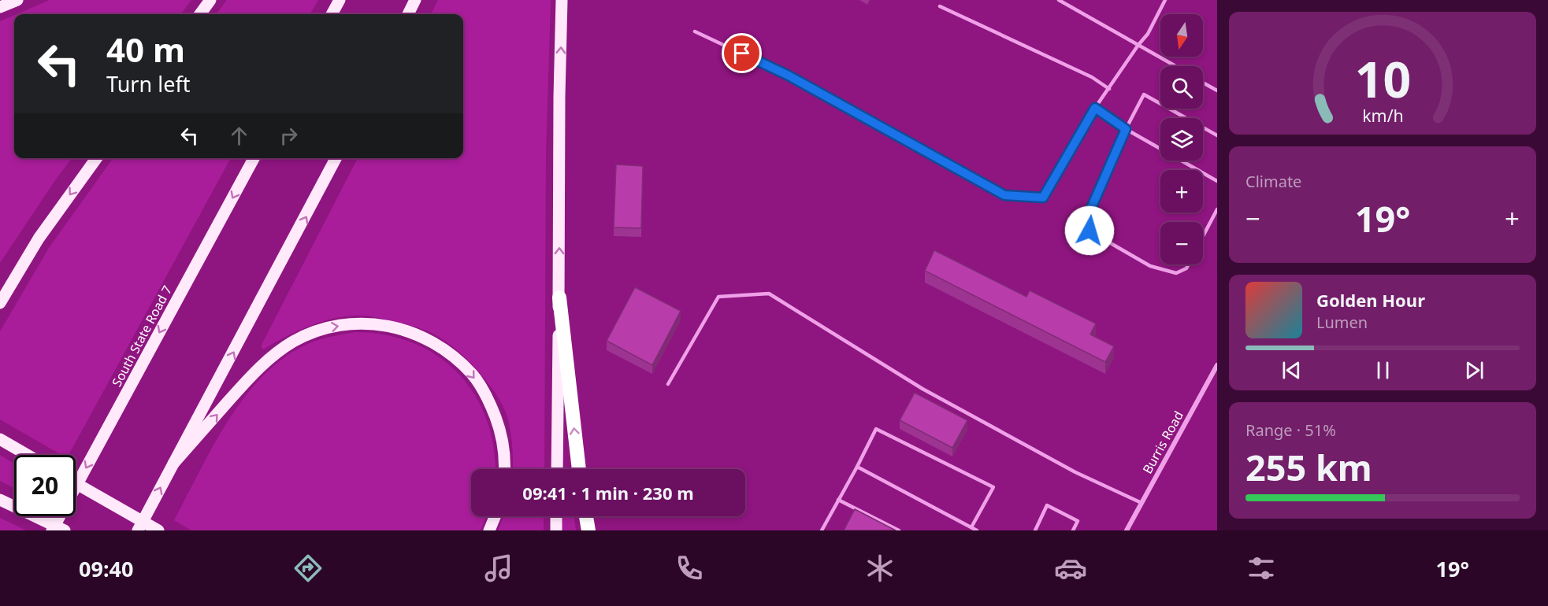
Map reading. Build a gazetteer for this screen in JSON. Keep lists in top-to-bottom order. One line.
{"streets":{"main road":["South State Road 7"],"street":["Burris Road"]},"north":"bottom","page":{"map_buttons":["+","−"],"turn":["40 m","Turn left"],"tile":["Climate",["Range · 51%","255 km"]],"heat":["−","19°","+"],"song":["Golden Hour","Lumen"],"limit":"20","trip":"09:41 · 1 min · 230 m","tabs":["09:40","19°"],"gauge":["10","km/h"]}}
